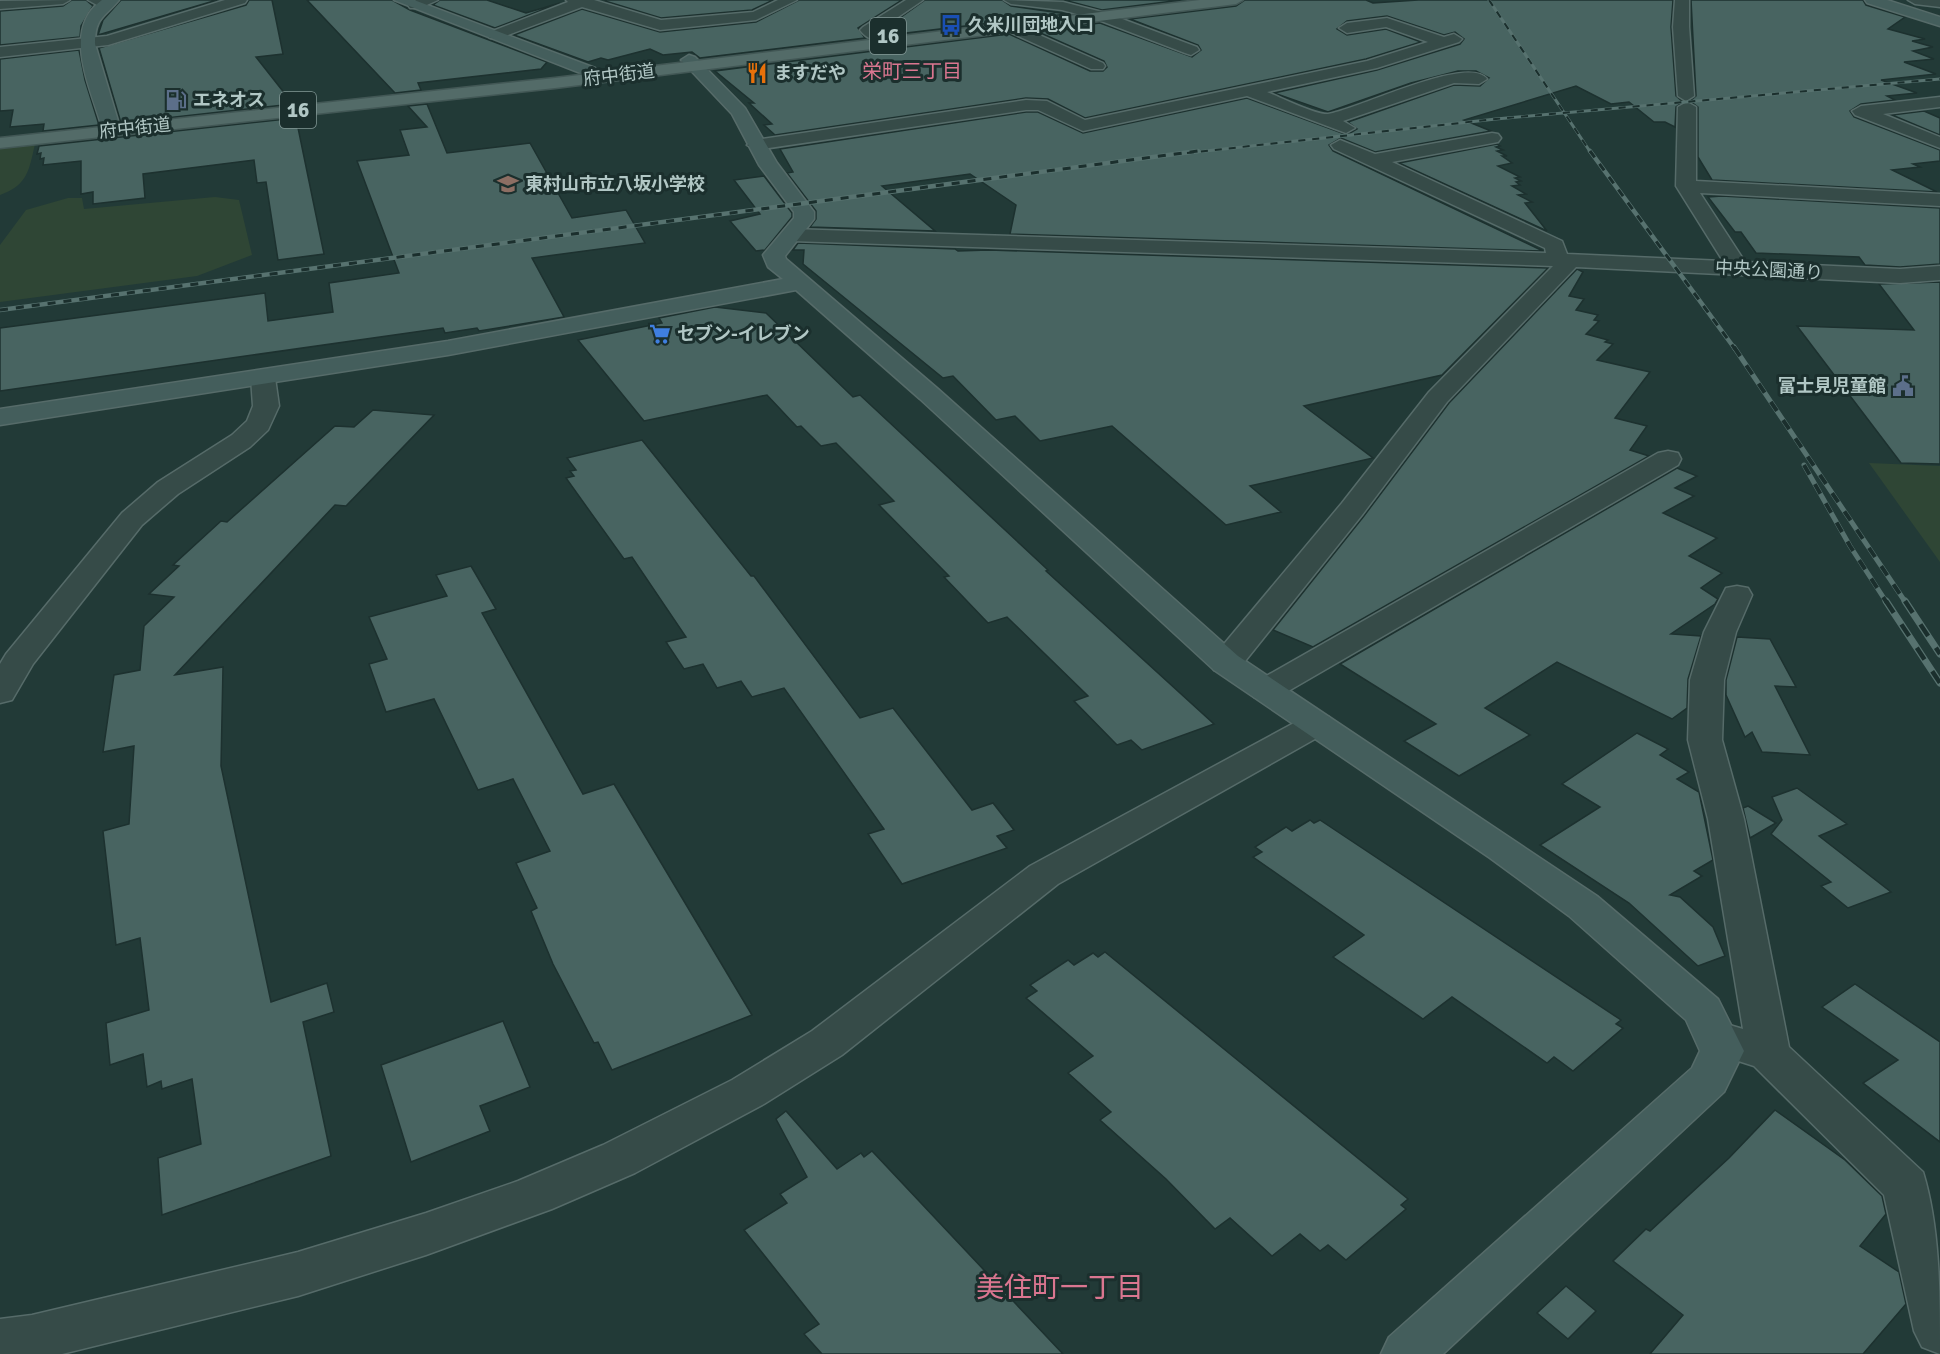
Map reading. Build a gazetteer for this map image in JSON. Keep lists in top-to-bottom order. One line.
{"streets":{"main road":["16","府中街道"],"street":["中央公園通り"]},"districts":["栄町三丁目","美住町一丁目"],"places":{"bus stop":["久米川団地入口"],"restaurant":["ますだや"],"fuel station":["エネオス"],"school or university":["東村山市立八坂小学校"],"supermarket":["セブン-イレブン"],"public building":["富士見児童館"]}}
